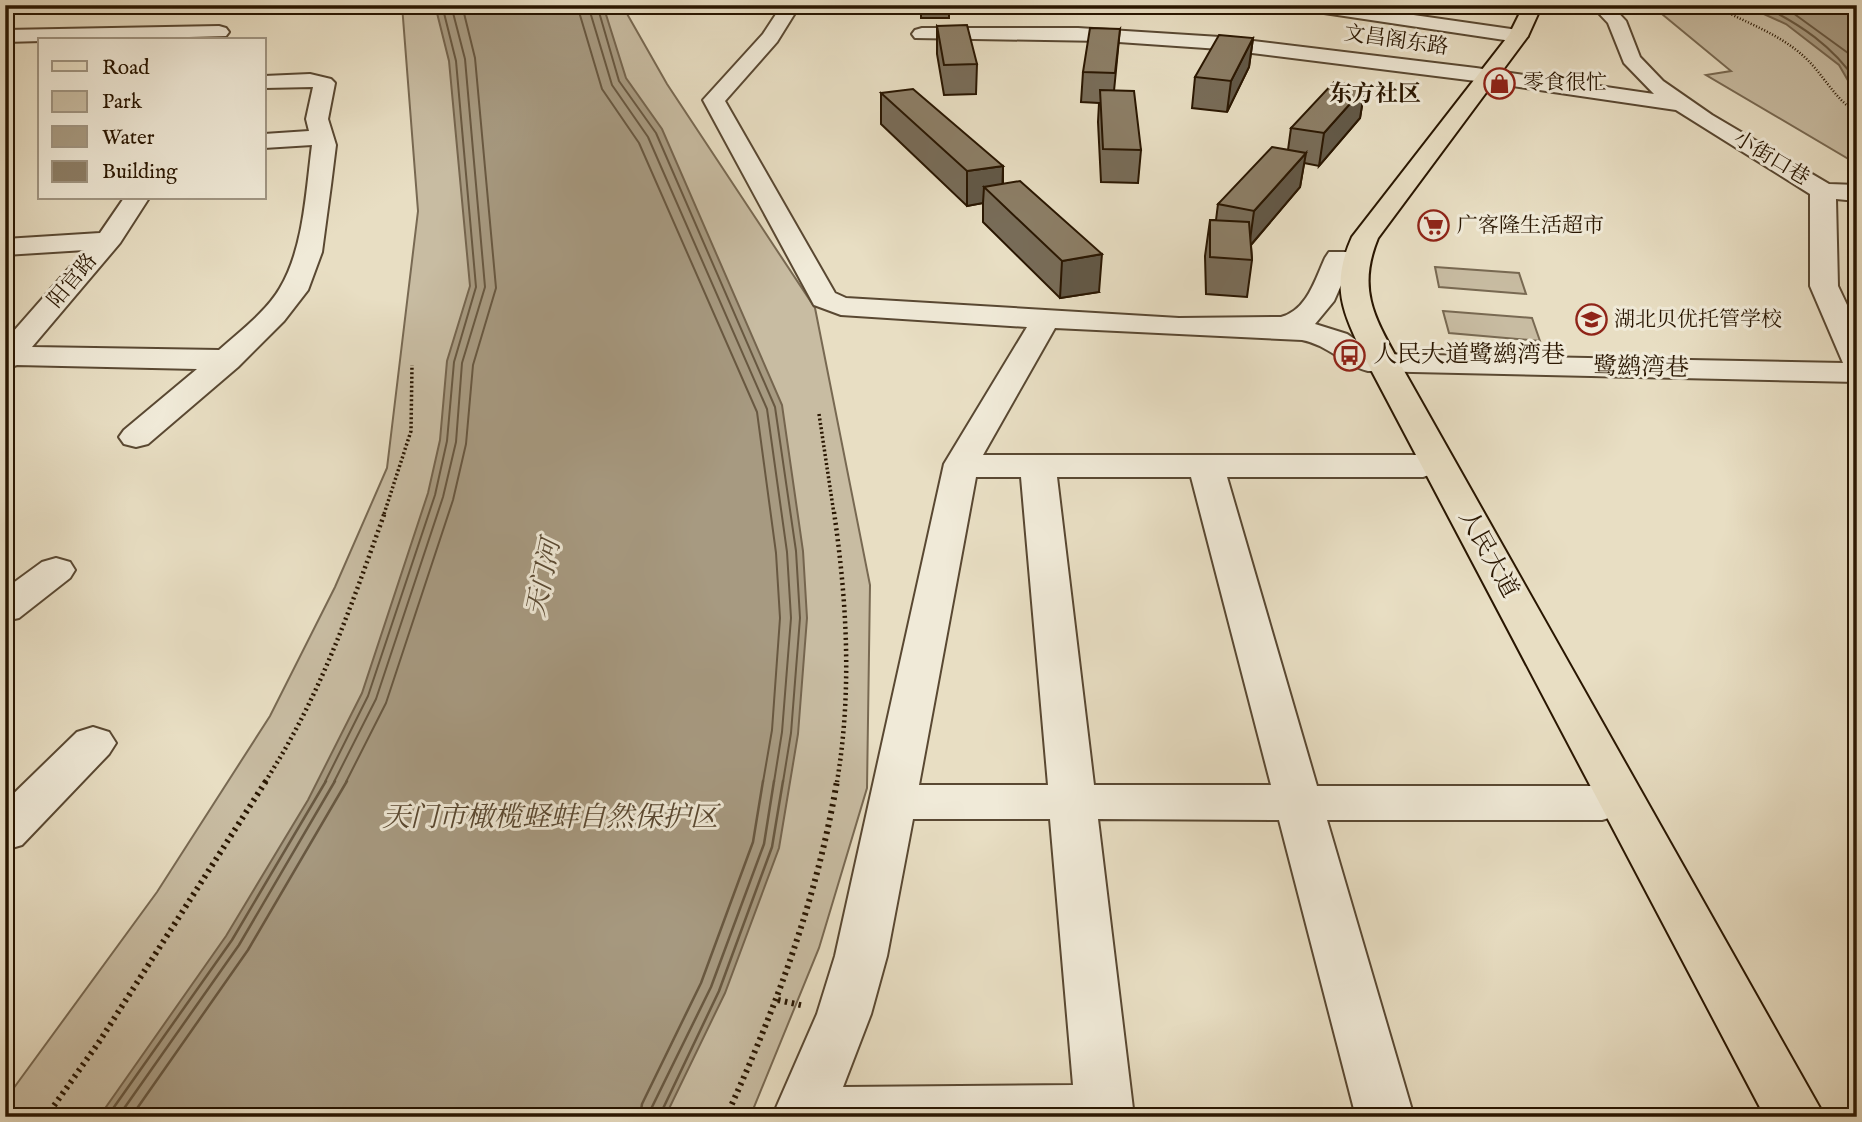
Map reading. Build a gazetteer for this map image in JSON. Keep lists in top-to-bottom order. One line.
{"streets":{"main road":["人民大道"],"street":["文昌阁东路","小街口巷","阳官路","鹭鹚湾巷"]},"crossings":[["文昌阁东路","小街口巷"],["文昌阁东路","人民大道"],["鹭鹚湾巷","人民大道"]],"districts":["东方社区"],"water":["天门河"],"parks":["天门市橄榄蛏蚌自然保护区"],"places":{"shop":["零食很忙"],"supermarket":["广客隆生活超市"],"school or university":["湖北贝优托管学校"],"bus stop":["人民大道鹭鹚湾巷"]},"legend":["Road","Park","Water","Building"]}
